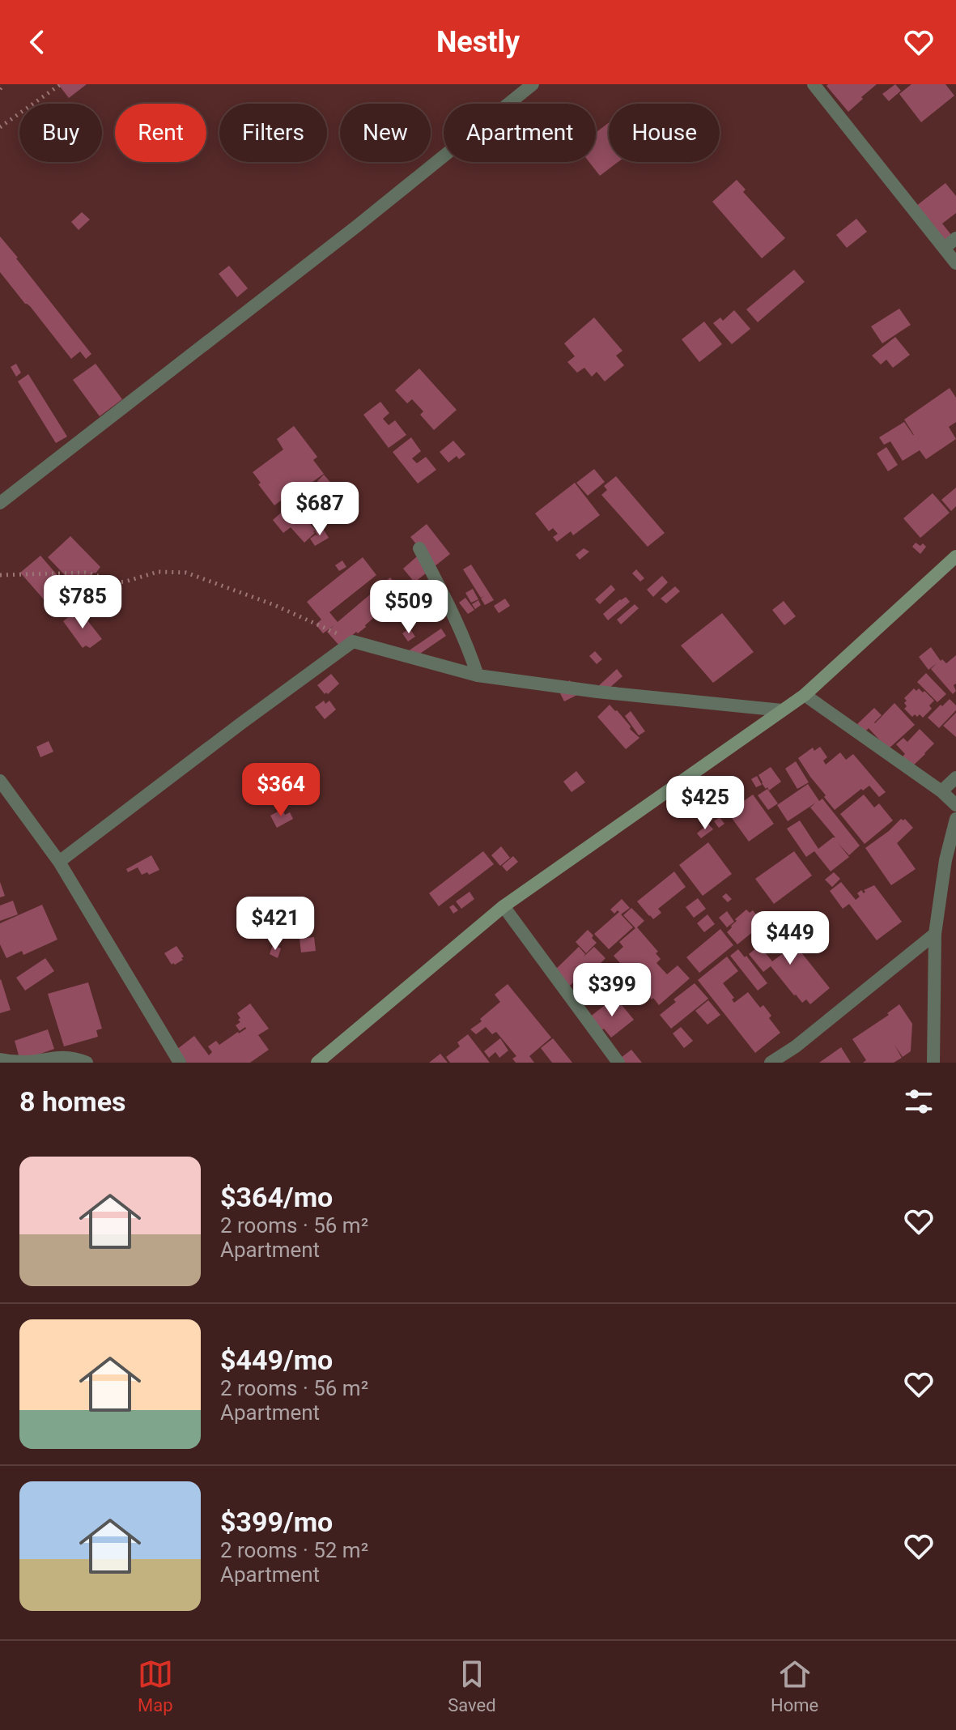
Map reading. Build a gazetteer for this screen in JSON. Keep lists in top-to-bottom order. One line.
{"page":{"header":"Nestly","chip":["Buy","Rent","Filters","New","Apartment","House"],"price":["$687","$785","$509","$364","$425","$421","$449","$399"],"heading":"8 homes","list":[{"name":"$364/mo","note":"2 rooms · 56 m² · Apartment"},{"name":"$449/mo","note":"2 rooms · 56 m² · Apartment"},{"name":"$399/mo","note":"2 rooms · 52 m² · Apartment"}],"tabs":["Map","Saved","Home"]}}
